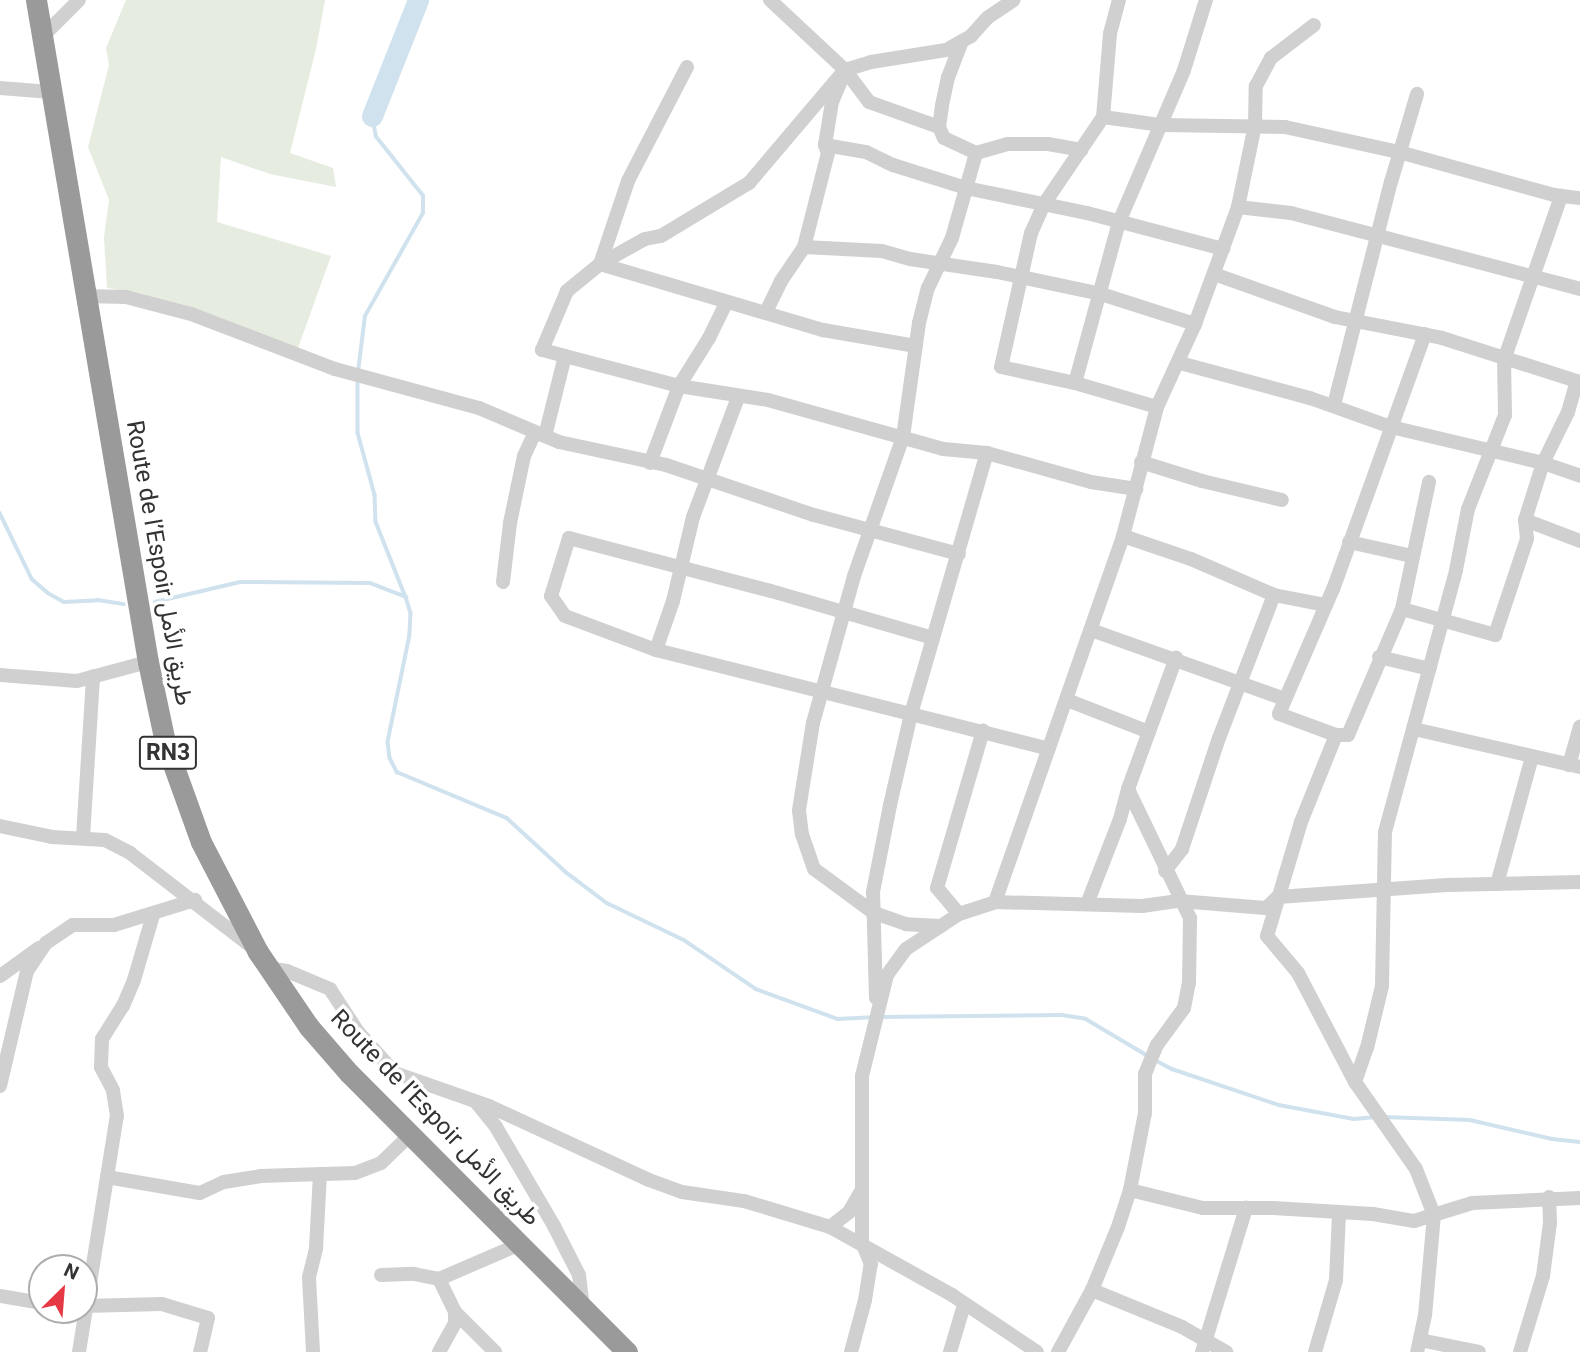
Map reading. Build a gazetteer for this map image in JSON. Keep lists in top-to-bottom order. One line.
{"streets":{"highway":["Route de l’Espoir طريق الأمل","RN3"]},"north":"top right"}
